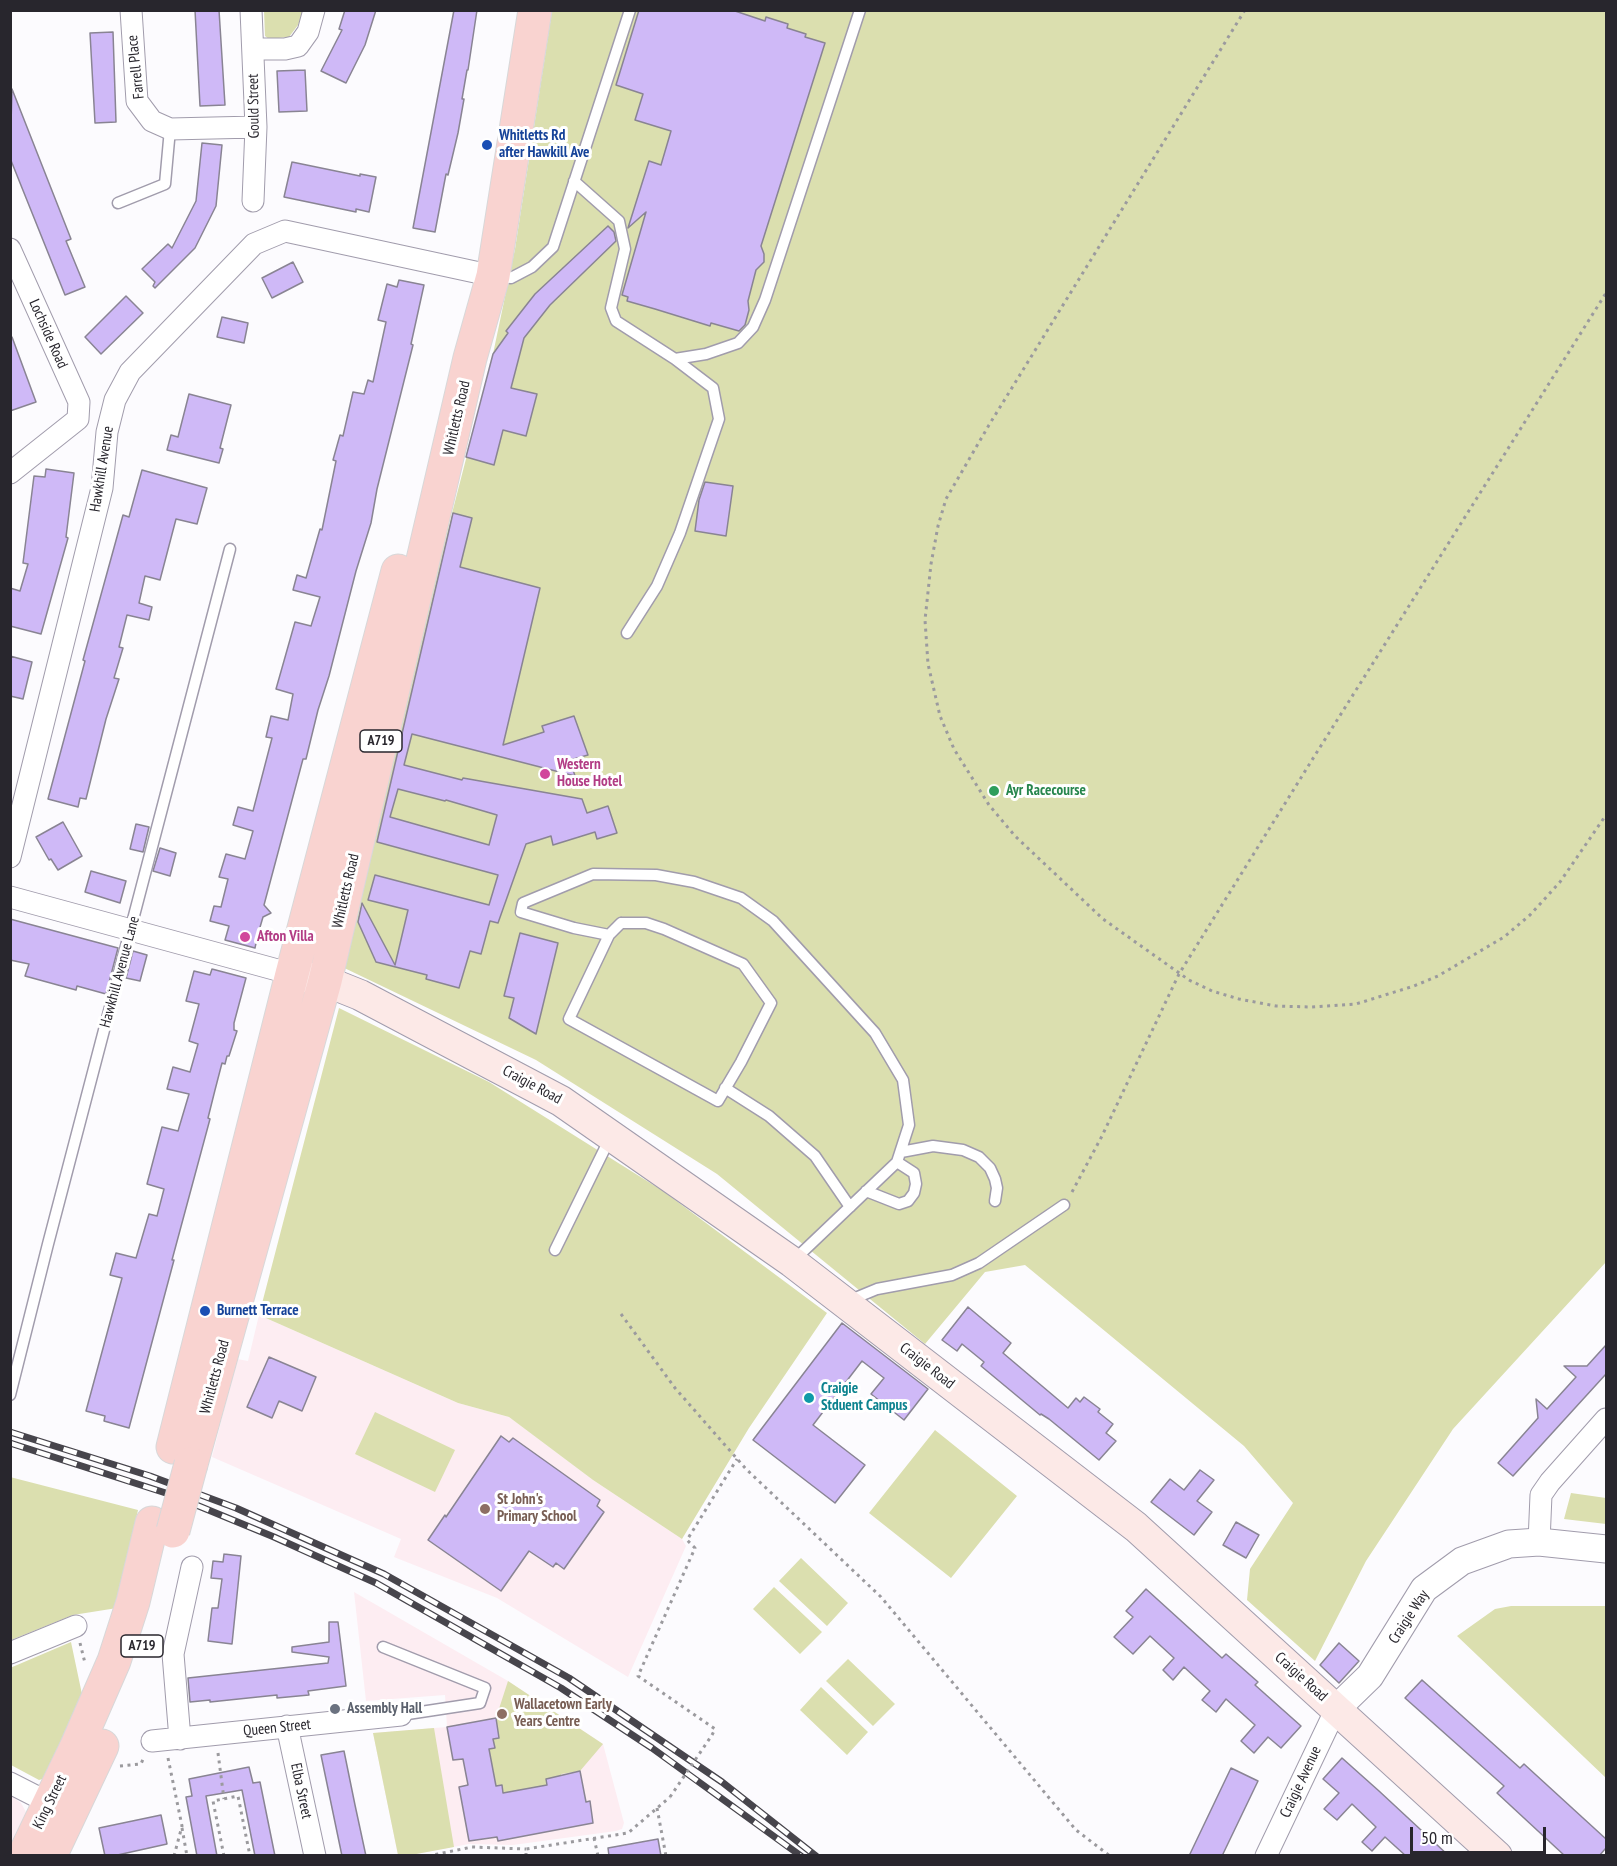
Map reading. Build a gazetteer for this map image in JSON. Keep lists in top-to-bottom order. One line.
{"streets":{"main road":["Whitletts Road","A719","Craigie Road","King Street"],"street":["Farrell Place","Gould Street","Lochside Road","Hawkhill Avenue","Craigie Way","Queen Street","Craigie Avenue","Elba Street"],"lane":["Hawkhill Avenue Lane"]},"crossings":[["Whitletts Road","Hawkhill Avenue"],["Whitletts Road","Craigie Road"],["Whitletts Road","King Street"],["Craigie Road","Craigie Way"],["Craigie Road","Craigie Avenue"],["Craigie Way","Craigie Avenue"],["Queen Street","Elba Street"]],"places":["Whitletts Rd after Hawkill Ave","Western House Hotel","Ayr Racecourse","Afton Villa","Burnett Terrace","Craigie Stduent Campus","St John's Primary School","Assembly Hall","Wallacetown Early Years Centre"],"scale_bar":"50 m"}
